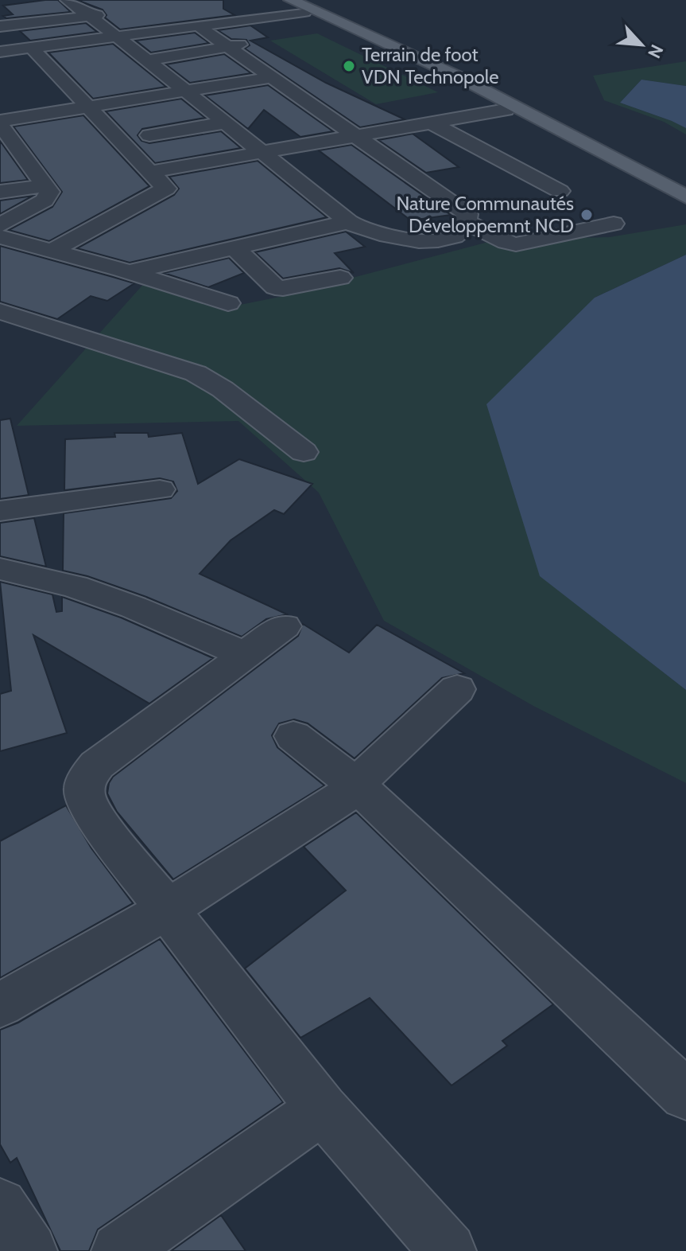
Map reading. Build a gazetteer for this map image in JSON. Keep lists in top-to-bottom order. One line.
{"places":["Terrain de foot VDN Technopole","Nature Communautés Développemnt NCD"],"north":"bottom right"}
